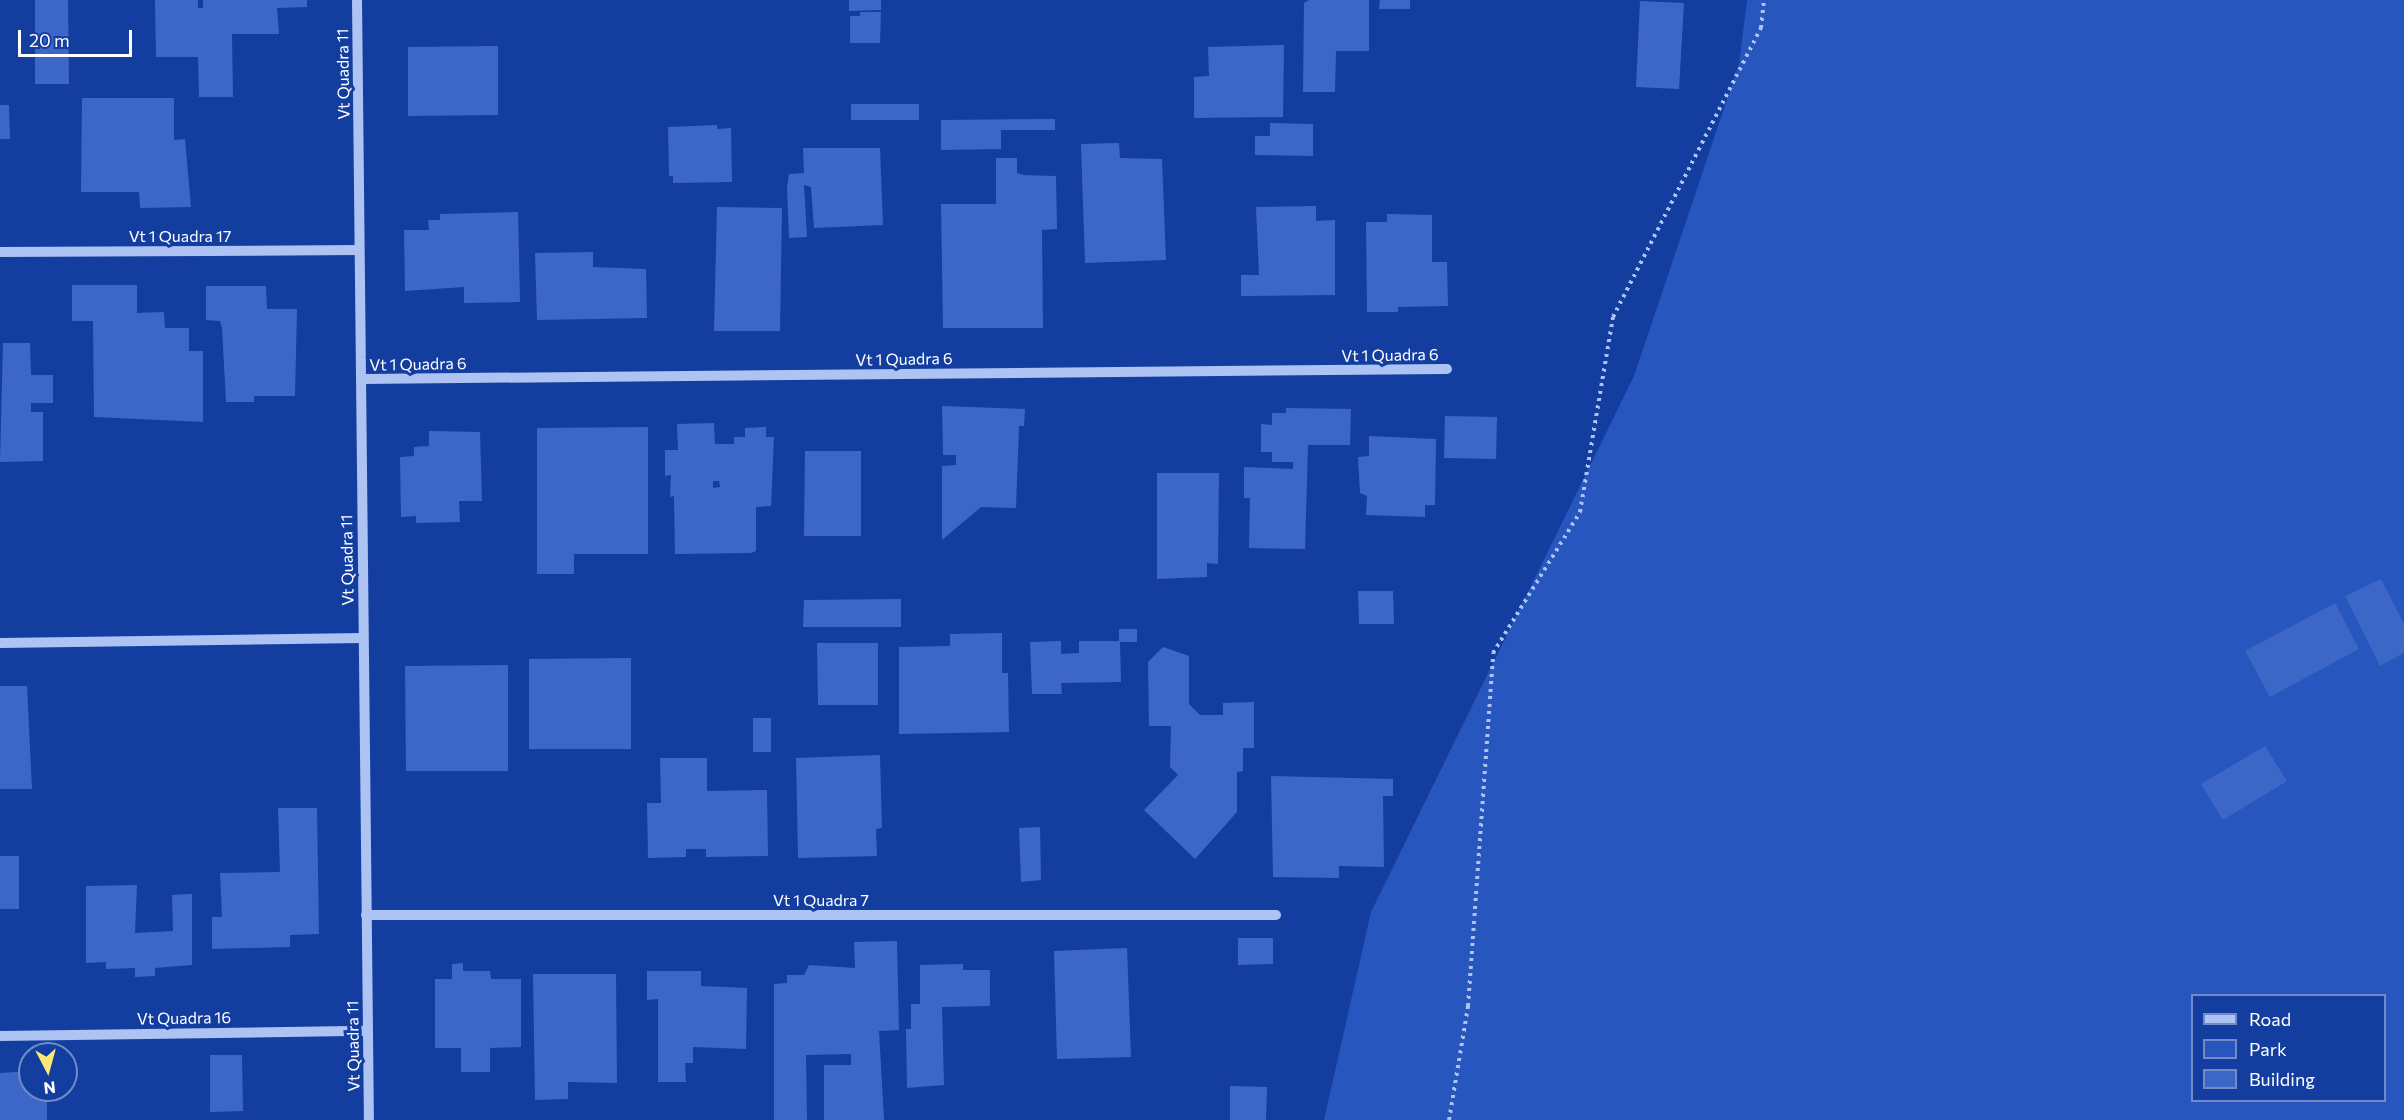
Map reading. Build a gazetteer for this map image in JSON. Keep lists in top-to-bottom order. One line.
{"streets":{"street":["Vt Quadra 11","Vt 1 Quadra 17","Vt 1 Quadra 6","Vt 1 Quadra 7","Vt Quadra 16"]},"crossings":[["Vt Quadra 11","Vt 1 Quadra 17"],["Vt Quadra 11","Vt 1 Quadra 6"],["Vt Quadra 11","Vt 1 Quadra 7"],["Vt Quadra 11","Vt Quadra 16"]],"legend":["Road","Park","Building"],"scale_bar":"20 m","north":"bottom"}
